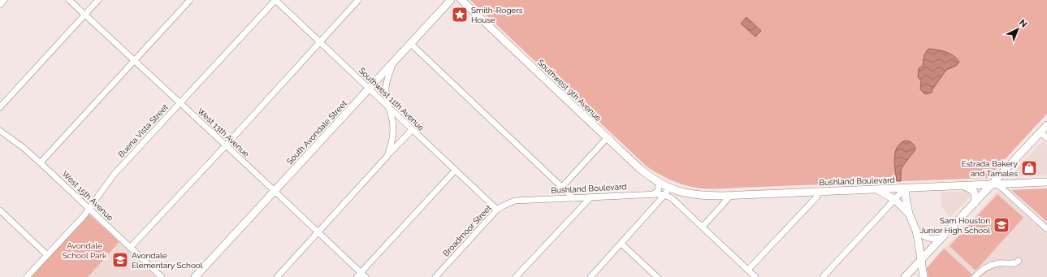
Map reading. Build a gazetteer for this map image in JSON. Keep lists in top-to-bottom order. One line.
{"streets":{"main road":["Southwest 9th Avenue","South Avondale Street","Bushland Boulevard"],"street":["Southwest 11th Avenue","Buena Vista Street","West 13th Avenue","West 15th Avenue","Broadmoor Street"]},"crossings":[["Southwest 9th Avenue","Bushland Boulevard"],["Southwest 11th Avenue","Buena Vista Street"],["Southwest 11th Avenue","South Avondale Street"],["Southwest 11th Avenue","Broadmoor Street"],["Buena Vista Street","West 13th Avenue"],["Buena Vista Street","West 15th Avenue"],["West 13th Avenue","South Avondale Street"],["Bushland Boulevard","Broadmoor Street"]],"parks":["Avondale School Park"],"places":{"place":["Smith-Rogers House"],"shop":["Estrada Bakery and Tamales"],"school or university":["Sam Houston Junior High School","Avondale Elementary School"]},"north":"top right"}
